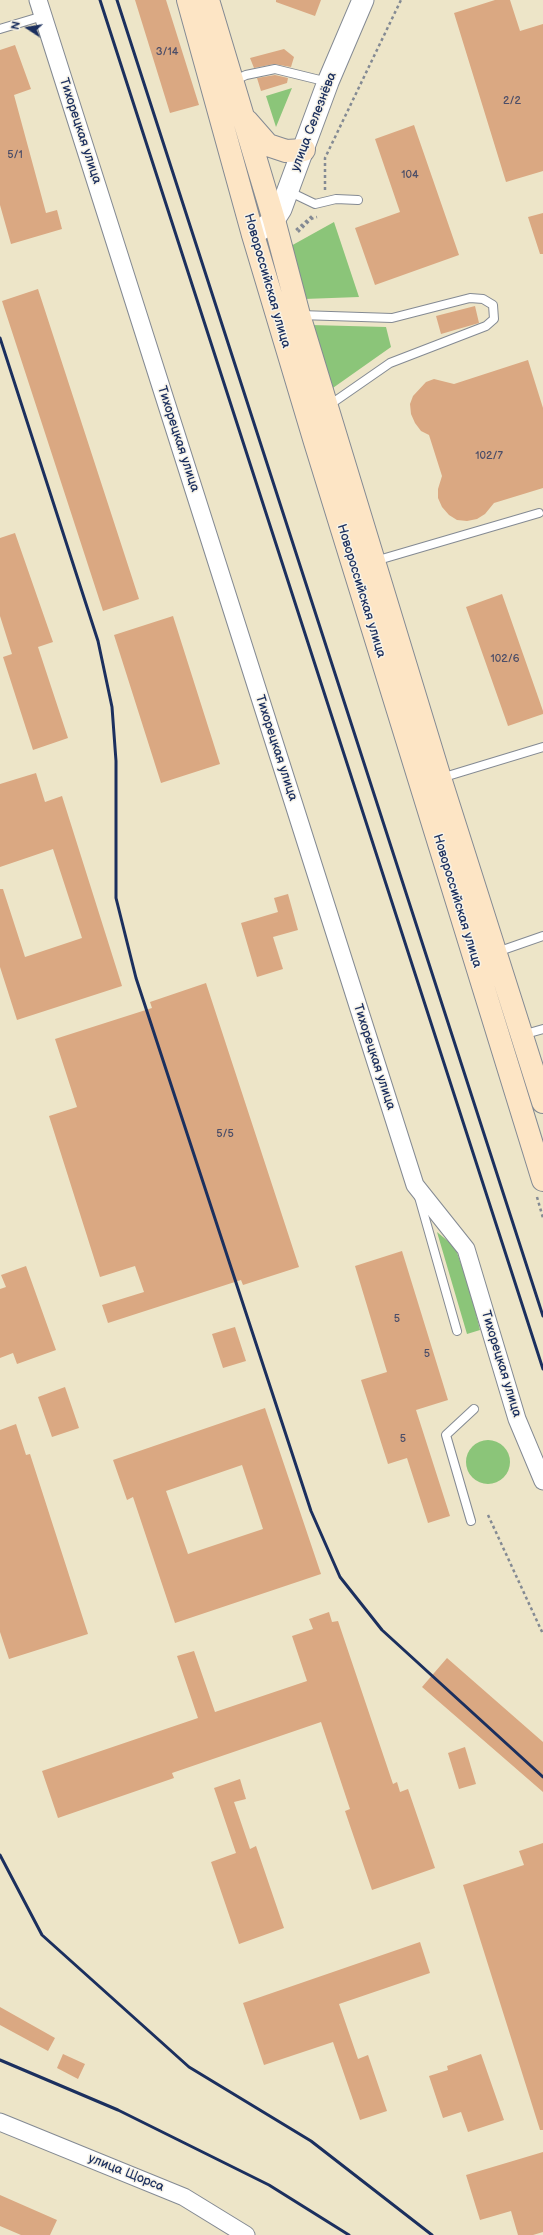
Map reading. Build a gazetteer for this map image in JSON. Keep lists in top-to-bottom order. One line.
{"streets":{"main road":["Новороссийская улица"],"street":["улица Селезнёва","Тихорецкая улица","улица Щорса"]},"crossings":[["улица Селезнёва","Новороссийская улица"]],"house_numbers":["3/14","2/2","5/1","104","102/7","102/6","5/5","5","5","5"],"north":"left"}
